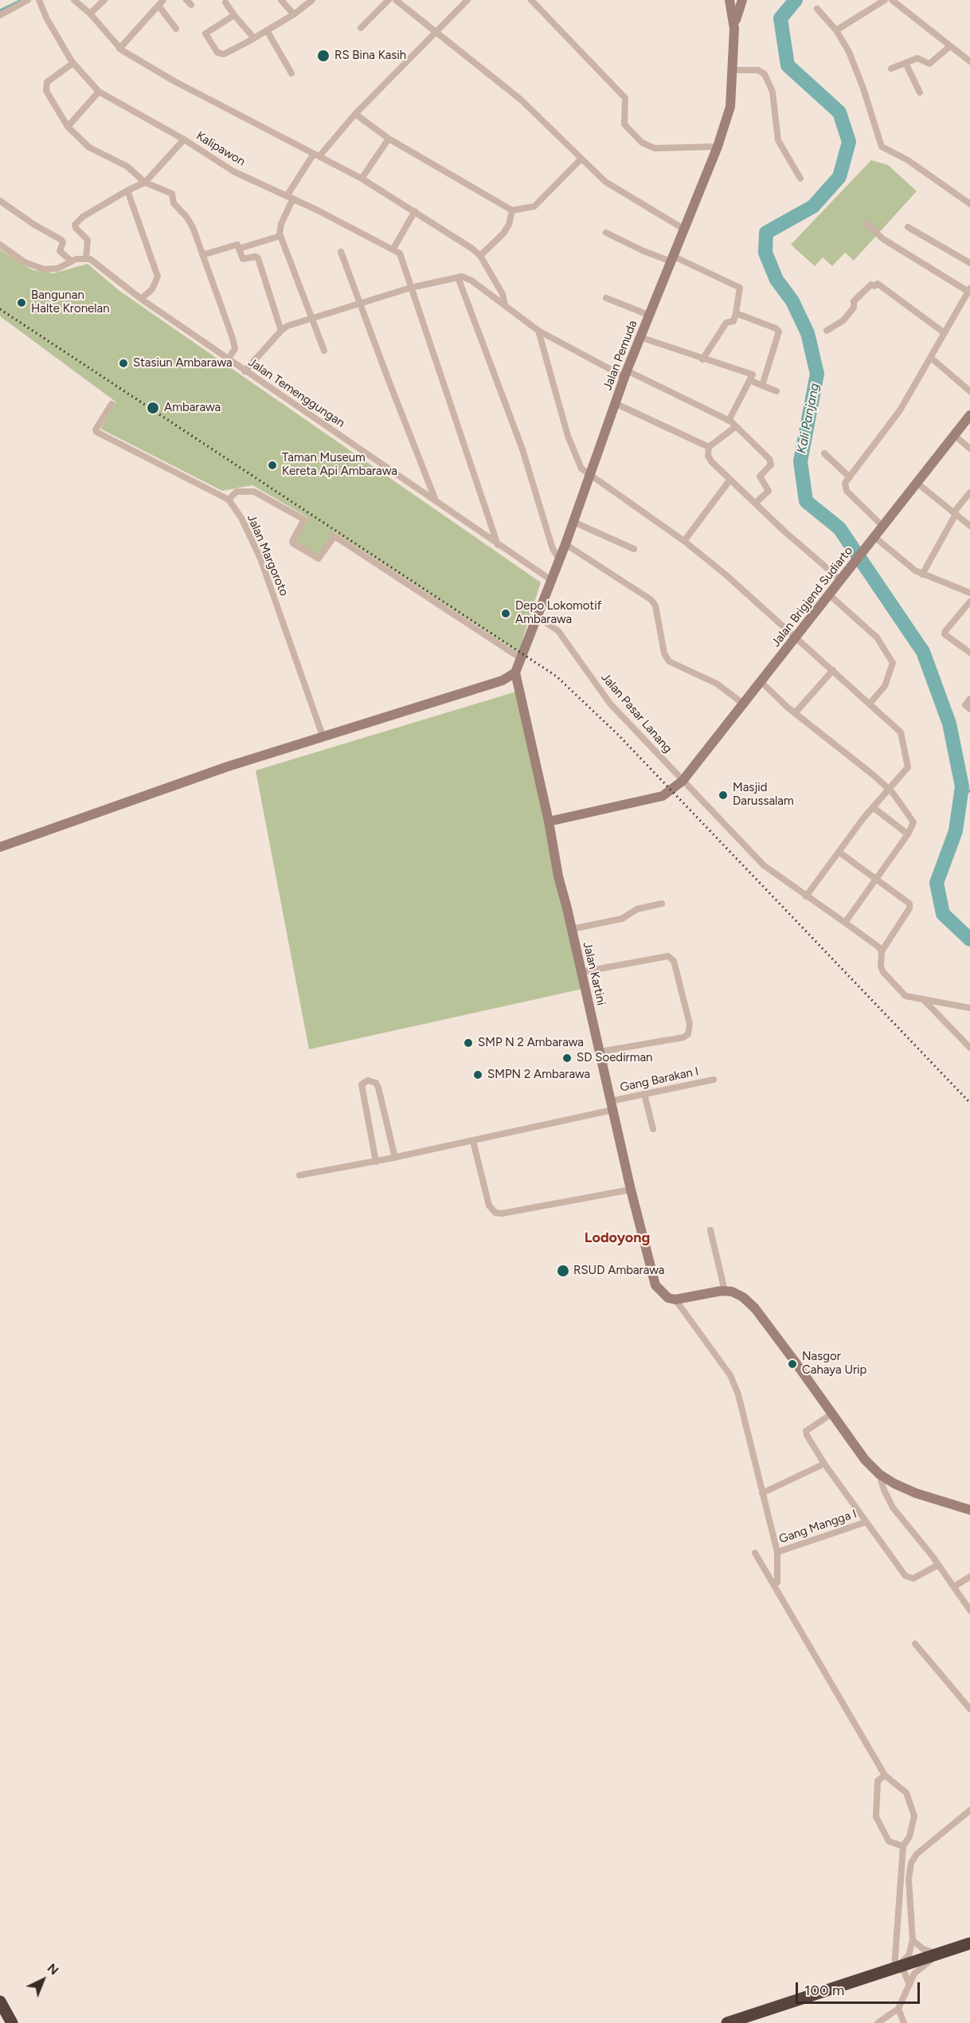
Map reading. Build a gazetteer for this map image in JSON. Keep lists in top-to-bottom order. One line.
{"streets":{"street":["Kalipawon","Jalan Pemuda","Jalan Temenggungan","Jalan Margoroto","Jalan Brigjend Sudiarto","Jalan Pasar Lanang","Jalan Kartini","Gang Barakan I","Gang Mangga I"]},"crossings":[["Jalan Pemuda","Jalan Temenggungan"],["Jalan Pemuda","Jalan Pasar Lanang"],["Jalan Pemuda","Jalan Kartini"],["Jalan Brigjend Sudiarto","Jalan Pasar Lanang"],["Jalan Brigjend Sudiarto","Jalan Kartini"],["Jalan Kartini","Gang Barakan I"]],"districts":["Lodoyong"],"water":["Kali Panjang"],"places":["RS Bina Kasih","Bangunan Halte Kronelan","Stasiun Ambarawa","Ambarawa","Taman Museum Kereta Api Ambarawa","Depo Lokomotif Ambarawa","Masjid Darussalam","SMP N 2 Ambarawa","SD Soedirman","SMPN 2 Ambarawa","RSUD Ambarawa","Nasgor Cahaya Urip"],"scale_bar":"100 m","north":"top right"}
